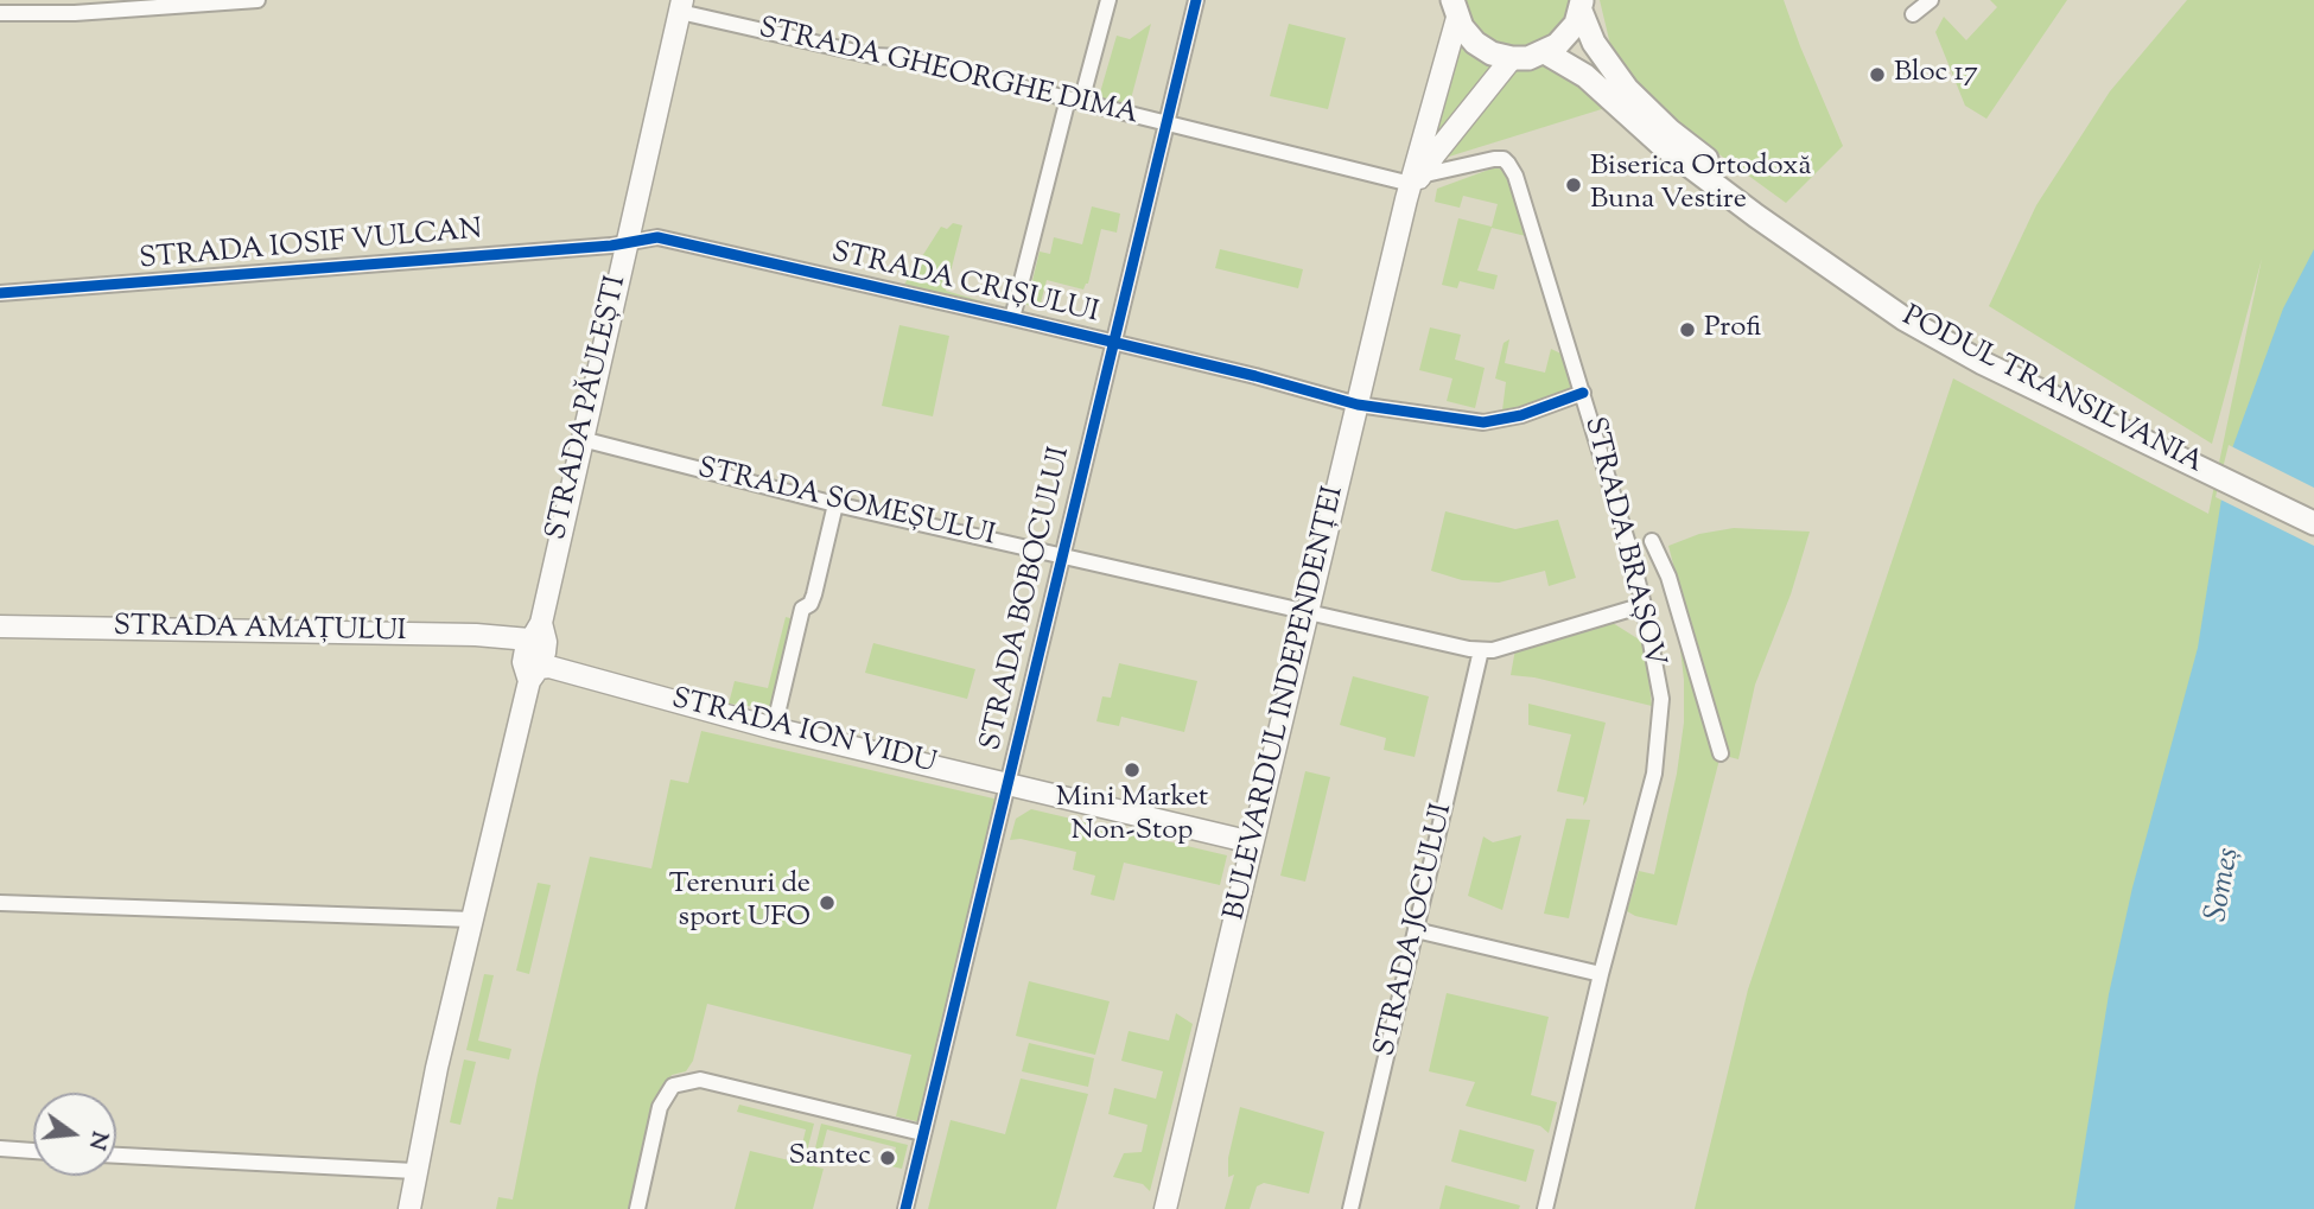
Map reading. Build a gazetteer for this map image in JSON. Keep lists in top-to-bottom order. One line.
{"streets":{"main road":["PODUL TRANSILVANIA","BULEVARDUL INDEPENDENȚEI"],"street":["STRADA GHEORGHE DIMA","STRADA IOSIF VULCAN","STRADA CRIȘULUI","STRADA PĂULEȘTI","STRADA SOMEȘULUI","STRADA BRAȘOV","STRADA BOBOCULUI","STRADA AMAȚULUI","STRADA ION VIDU","STRADA JOCULUI"]},"crossings":[["STRADA GHEORGHE DIMA","STRADA PĂULEȘTI"],["STRADA GHEORGHE DIMA","STRADA BRAȘOV"],["STRADA GHEORGHE DIMA","STRADA BOBOCULUI"],["STRADA GHEORGHE DIMA","BULEVARDUL INDEPENDENȚEI"],["STRADA IOSIF VULCAN","STRADA CRIȘULUI"],["STRADA IOSIF VULCAN","STRADA PĂULEȘTI"],["STRADA CRIȘULUI","STRADA PĂULEȘTI"],["STRADA CRIȘULUI","STRADA BRAȘOV"],["STRADA CRIȘULUI","STRADA BOBOCULUI"],["STRADA CRIȘULUI","BULEVARDUL INDEPENDENȚEI"],["STRADA PĂULEȘTI","STRADA SOMEȘULUI"],["STRADA PĂULEȘTI","STRADA AMAȚULUI"],["STRADA PĂULEȘTI","STRADA ION VIDU"],["STRADA SOMEȘULUI","STRADA BRAȘOV"],["STRADA SOMEȘULUI","STRADA BOBOCULUI"],["STRADA SOMEȘULUI","BULEVARDUL INDEPENDENȚEI"],["STRADA SOMEȘULUI","STRADA JOCULUI"],["STRADA BRAȘOV","BULEVARDUL INDEPENDENȚEI"],["STRADA BOBOCULUI","STRADA ION VIDU"],["STRADA AMAȚULUI","STRADA ION VIDU"],["BULEVARDUL INDEPENDENȚEI","STRADA ION VIDU"]],"water":["Someș"],"places":["Bloc 17","Biserica Ortodoxă Buna Vestire","Profi","Mini Market Non-Stop","Terenuri de sport UFO","Santec"],"north":"right"}
